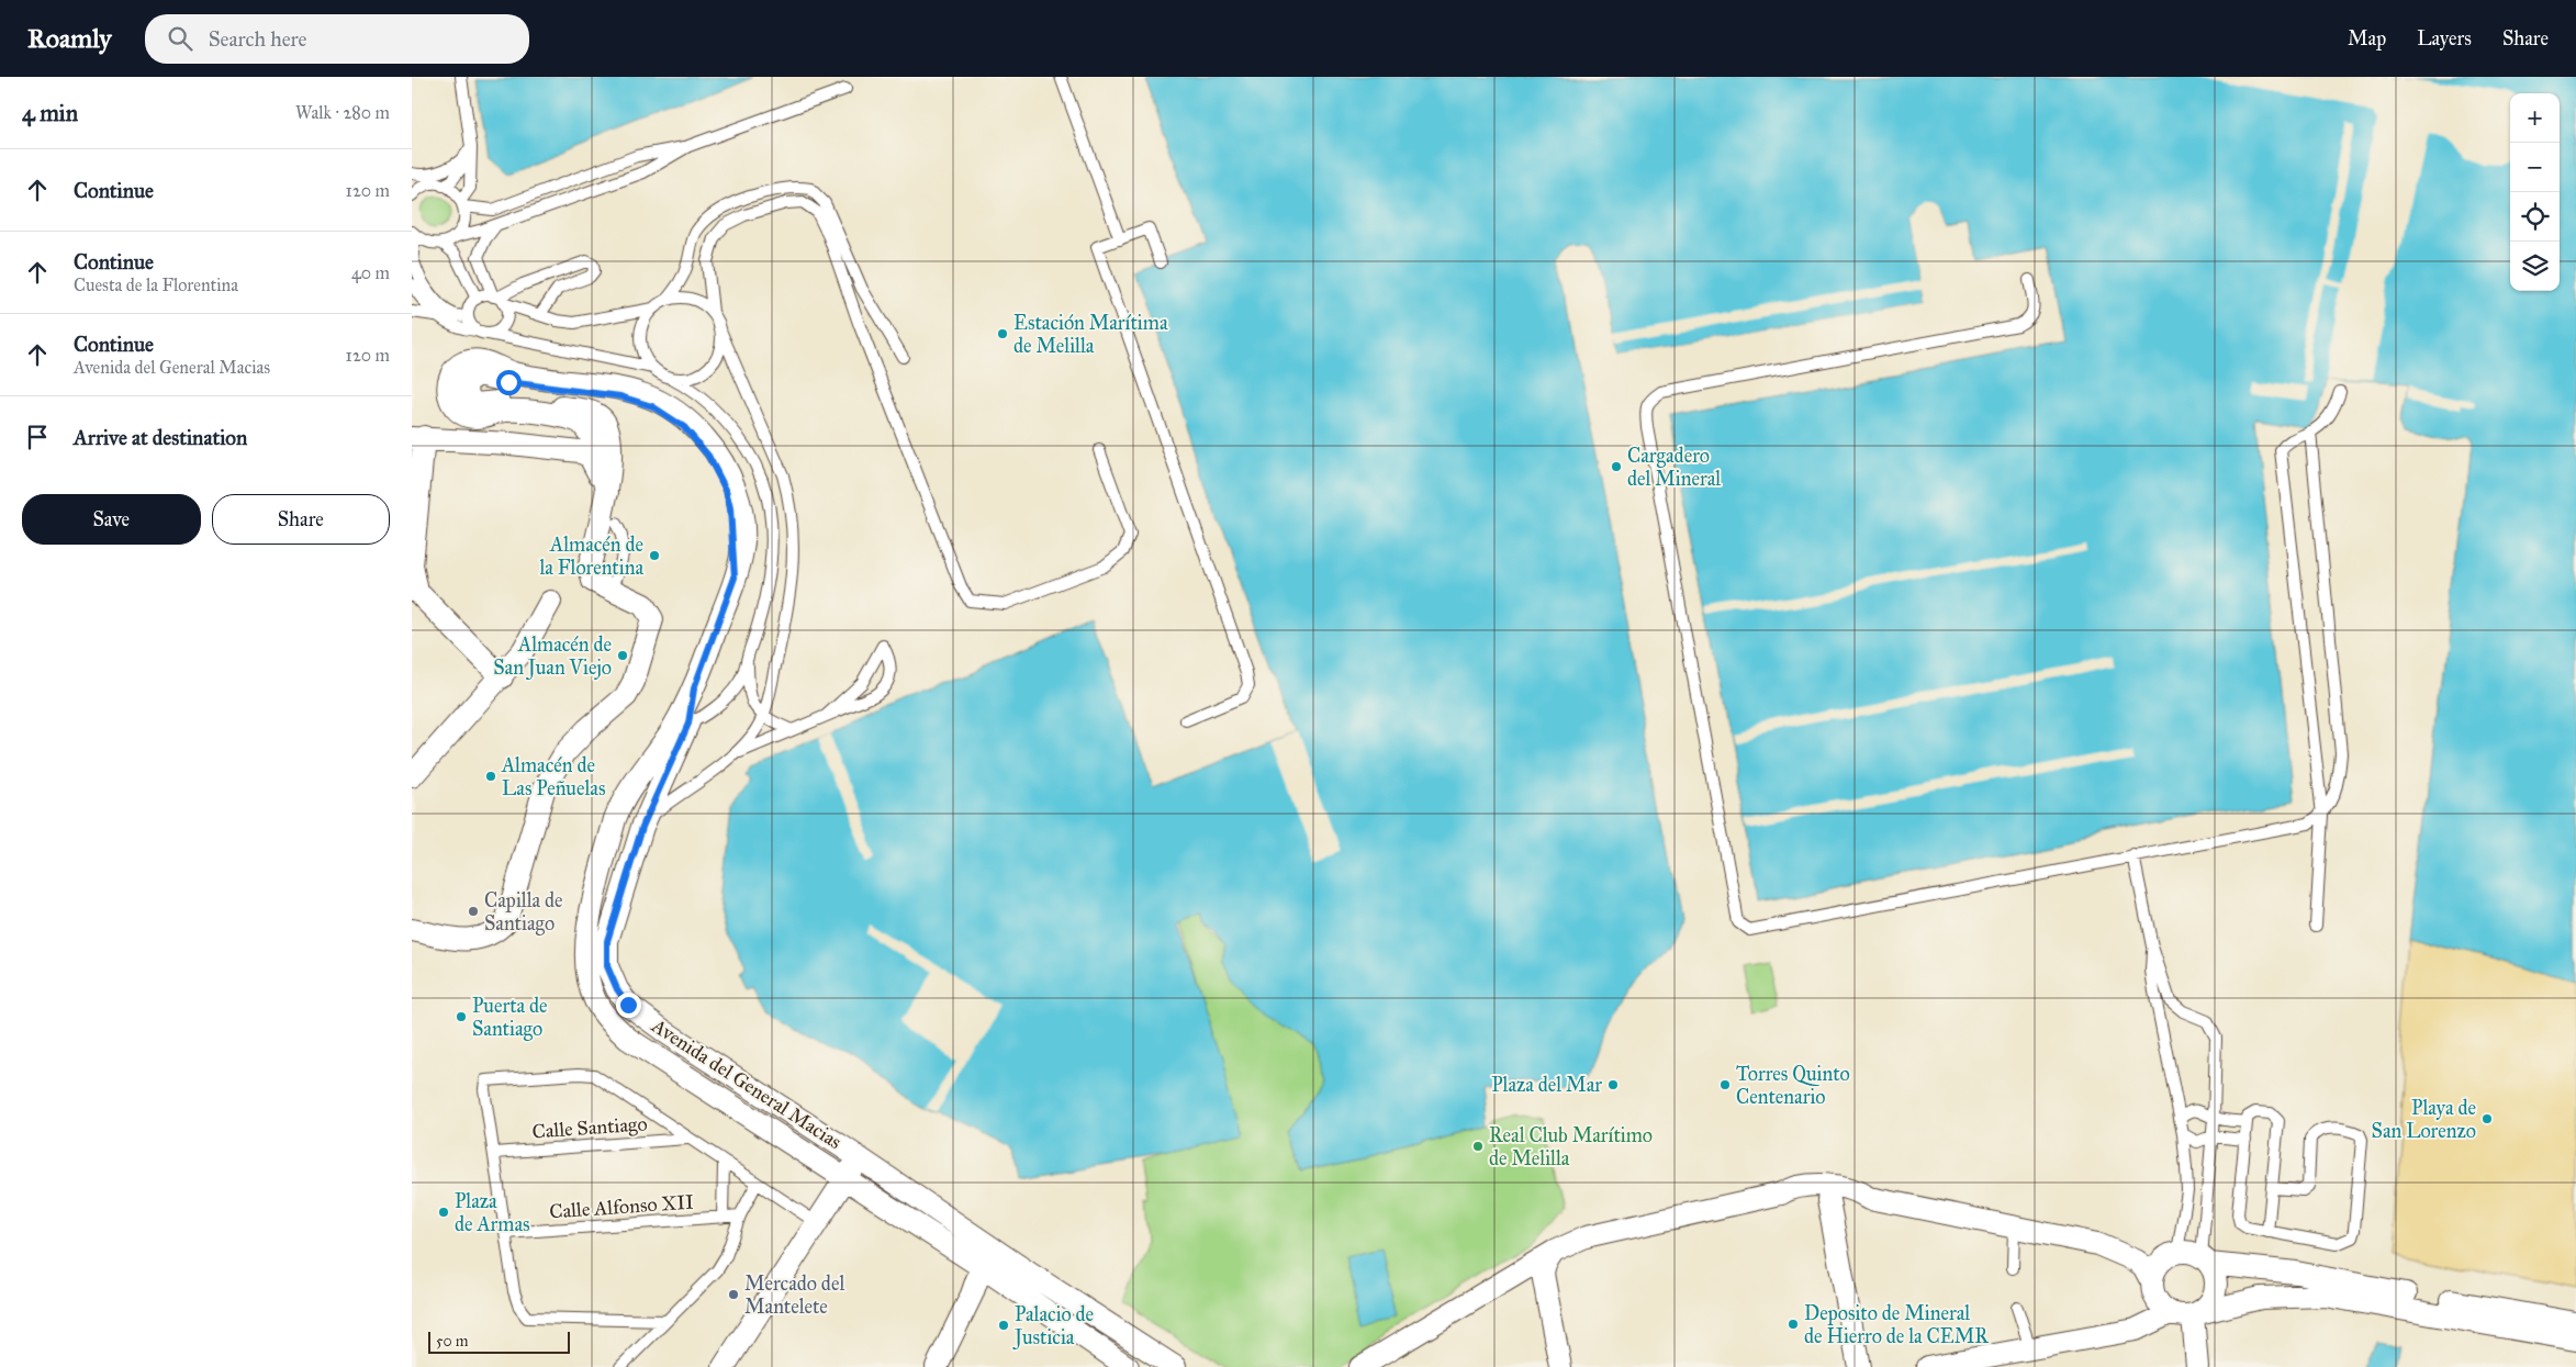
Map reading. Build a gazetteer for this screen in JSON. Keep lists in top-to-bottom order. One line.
{"streets":{"street":["Avenida del General Macias"],"lane":["Calle Santiago","Calle Alfonso XII"]},"places":["Estación Marítima de Melilla","Cargadero del Mineral","Almacén de la Florentina","Almacén de San Juan Viejo","Almacén de Las Peñuelas","Capilla de Santiago","Puerta de Santiago","Plaza del Mar","Torres Quinto Centenario","Playa de San Lorenzo","Real Club Marítimo de Melilla","Plaza de Armas","Mercado del Mantelete","Deposito de Mineral de Hierro de la CEMR","Palacio de Justicia"],"scale_bar":"50 m","page":{"header":"Roamly","search":"Search here","nav":["Map","Layers","Share"],"heading":["4 min","Walk · 280 m"],"map_buttons":["+","−"],"list":[["Continue","120 m"],["Continue","Cuesta de la Florentina","40 m"],["Continue","Avenida del General Macias","120 m"],"Arrive at destination"],"buttons":["Save","Share"],"scale":"50 m"}}
